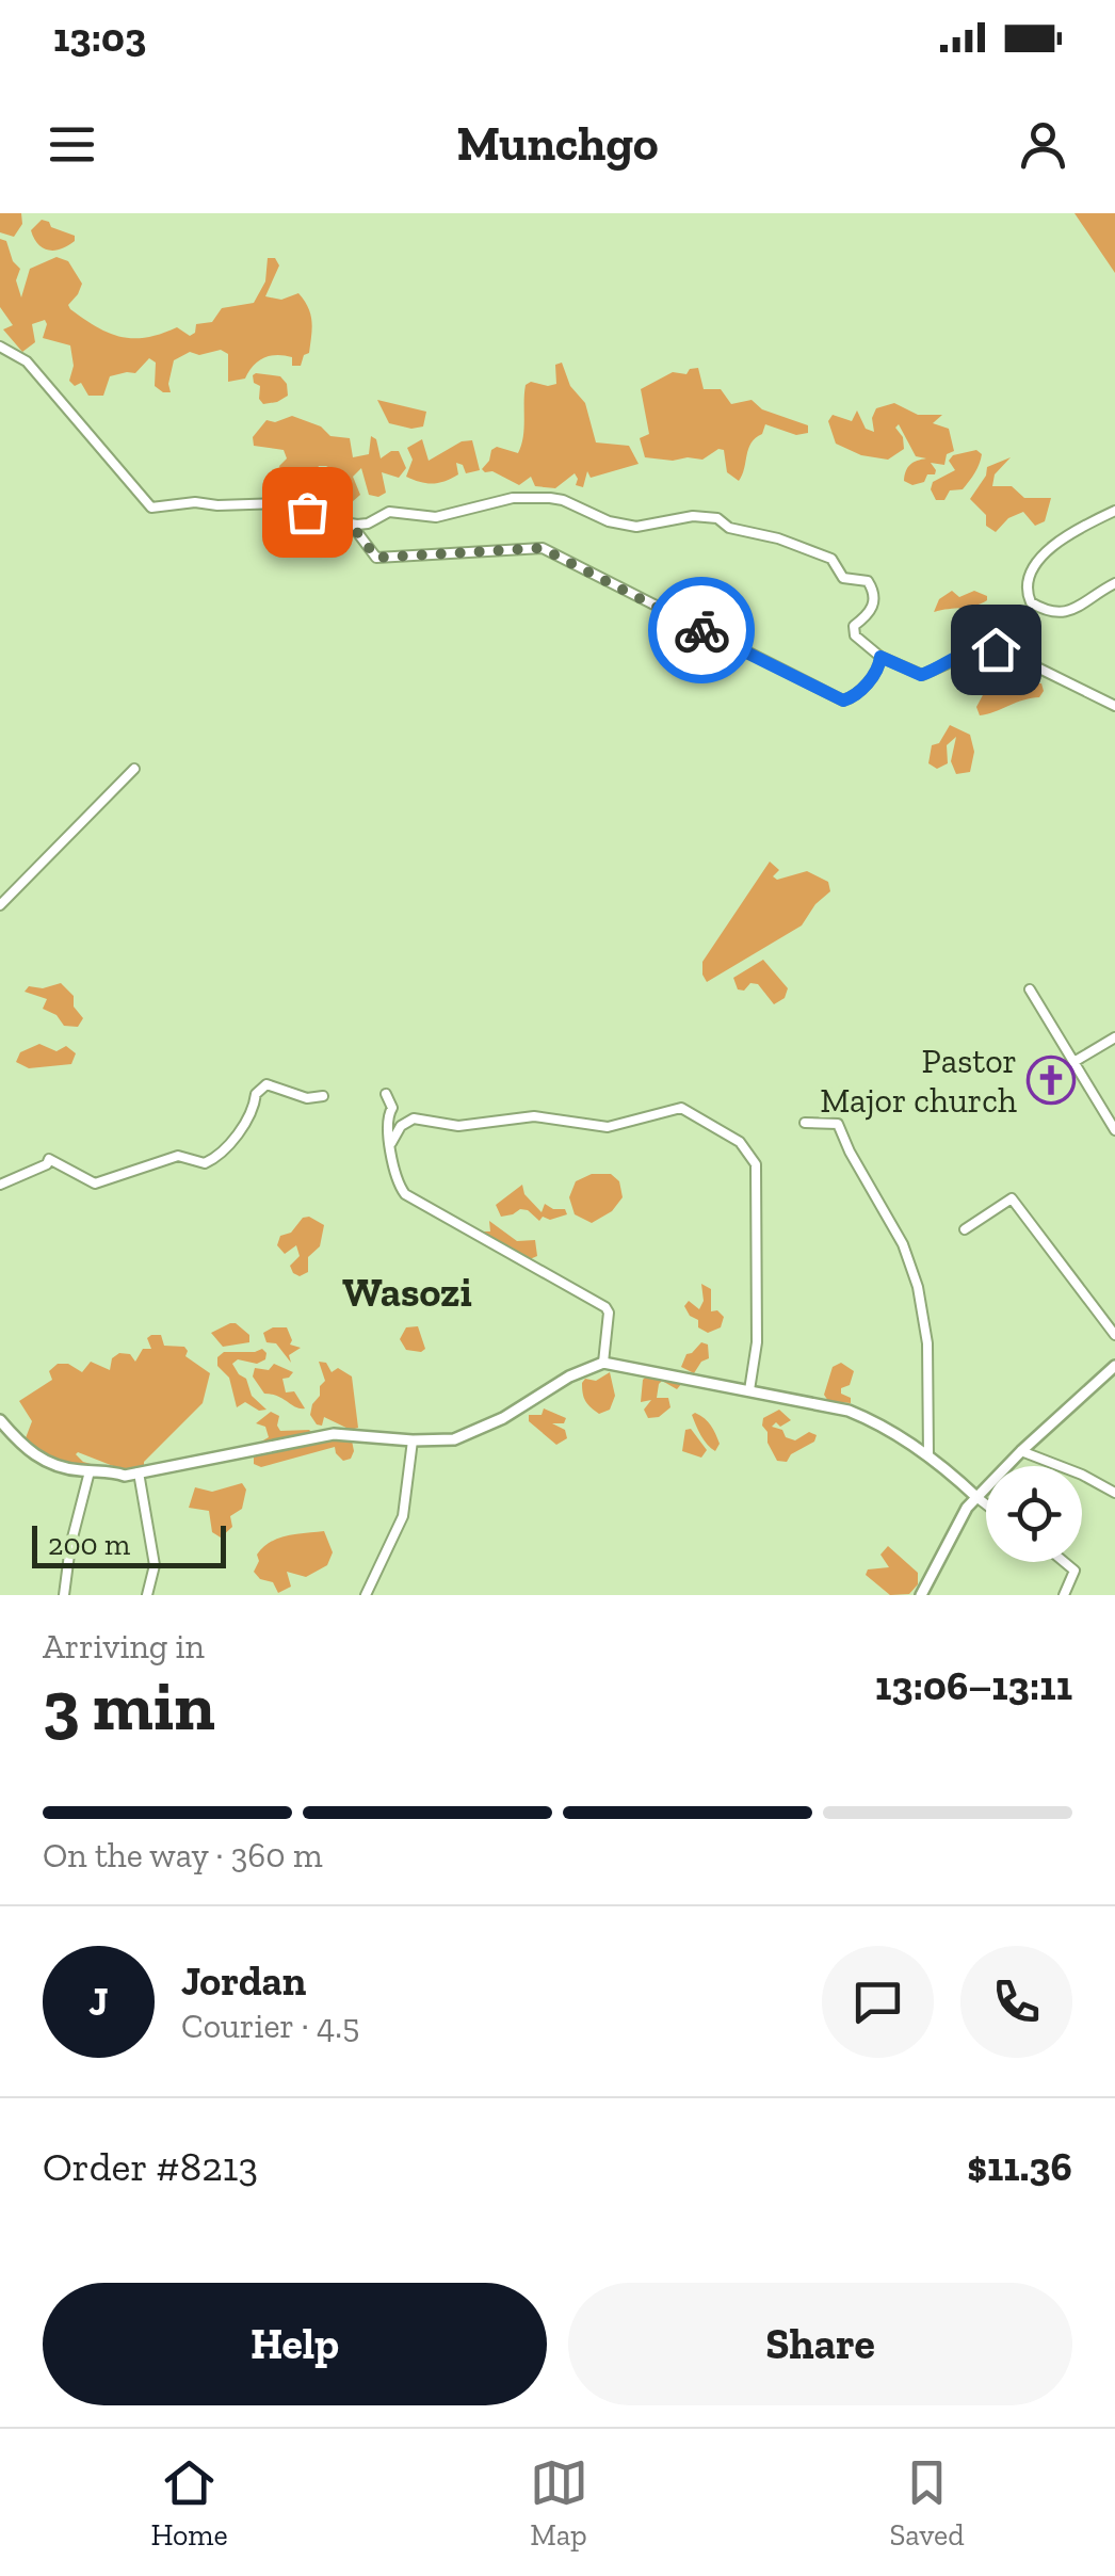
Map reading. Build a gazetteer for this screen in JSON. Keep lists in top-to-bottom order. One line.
{"districts":["Wasozi"],"places":{"church":["Pastor Major church"]},"scale_bar":"200 m","page":{"status":"13:03","header":"Munchgo","scale":"200 m","heading":["3 min","Arriving in","13:06–13:11"],"panel":["Jordan","Courier · 4.5","Order #8213","$11.36"],"bar":"On the way · 360 m","round":"J","buttons":["Help","Share"],"tabs":["Home","Map","Saved"]}}
